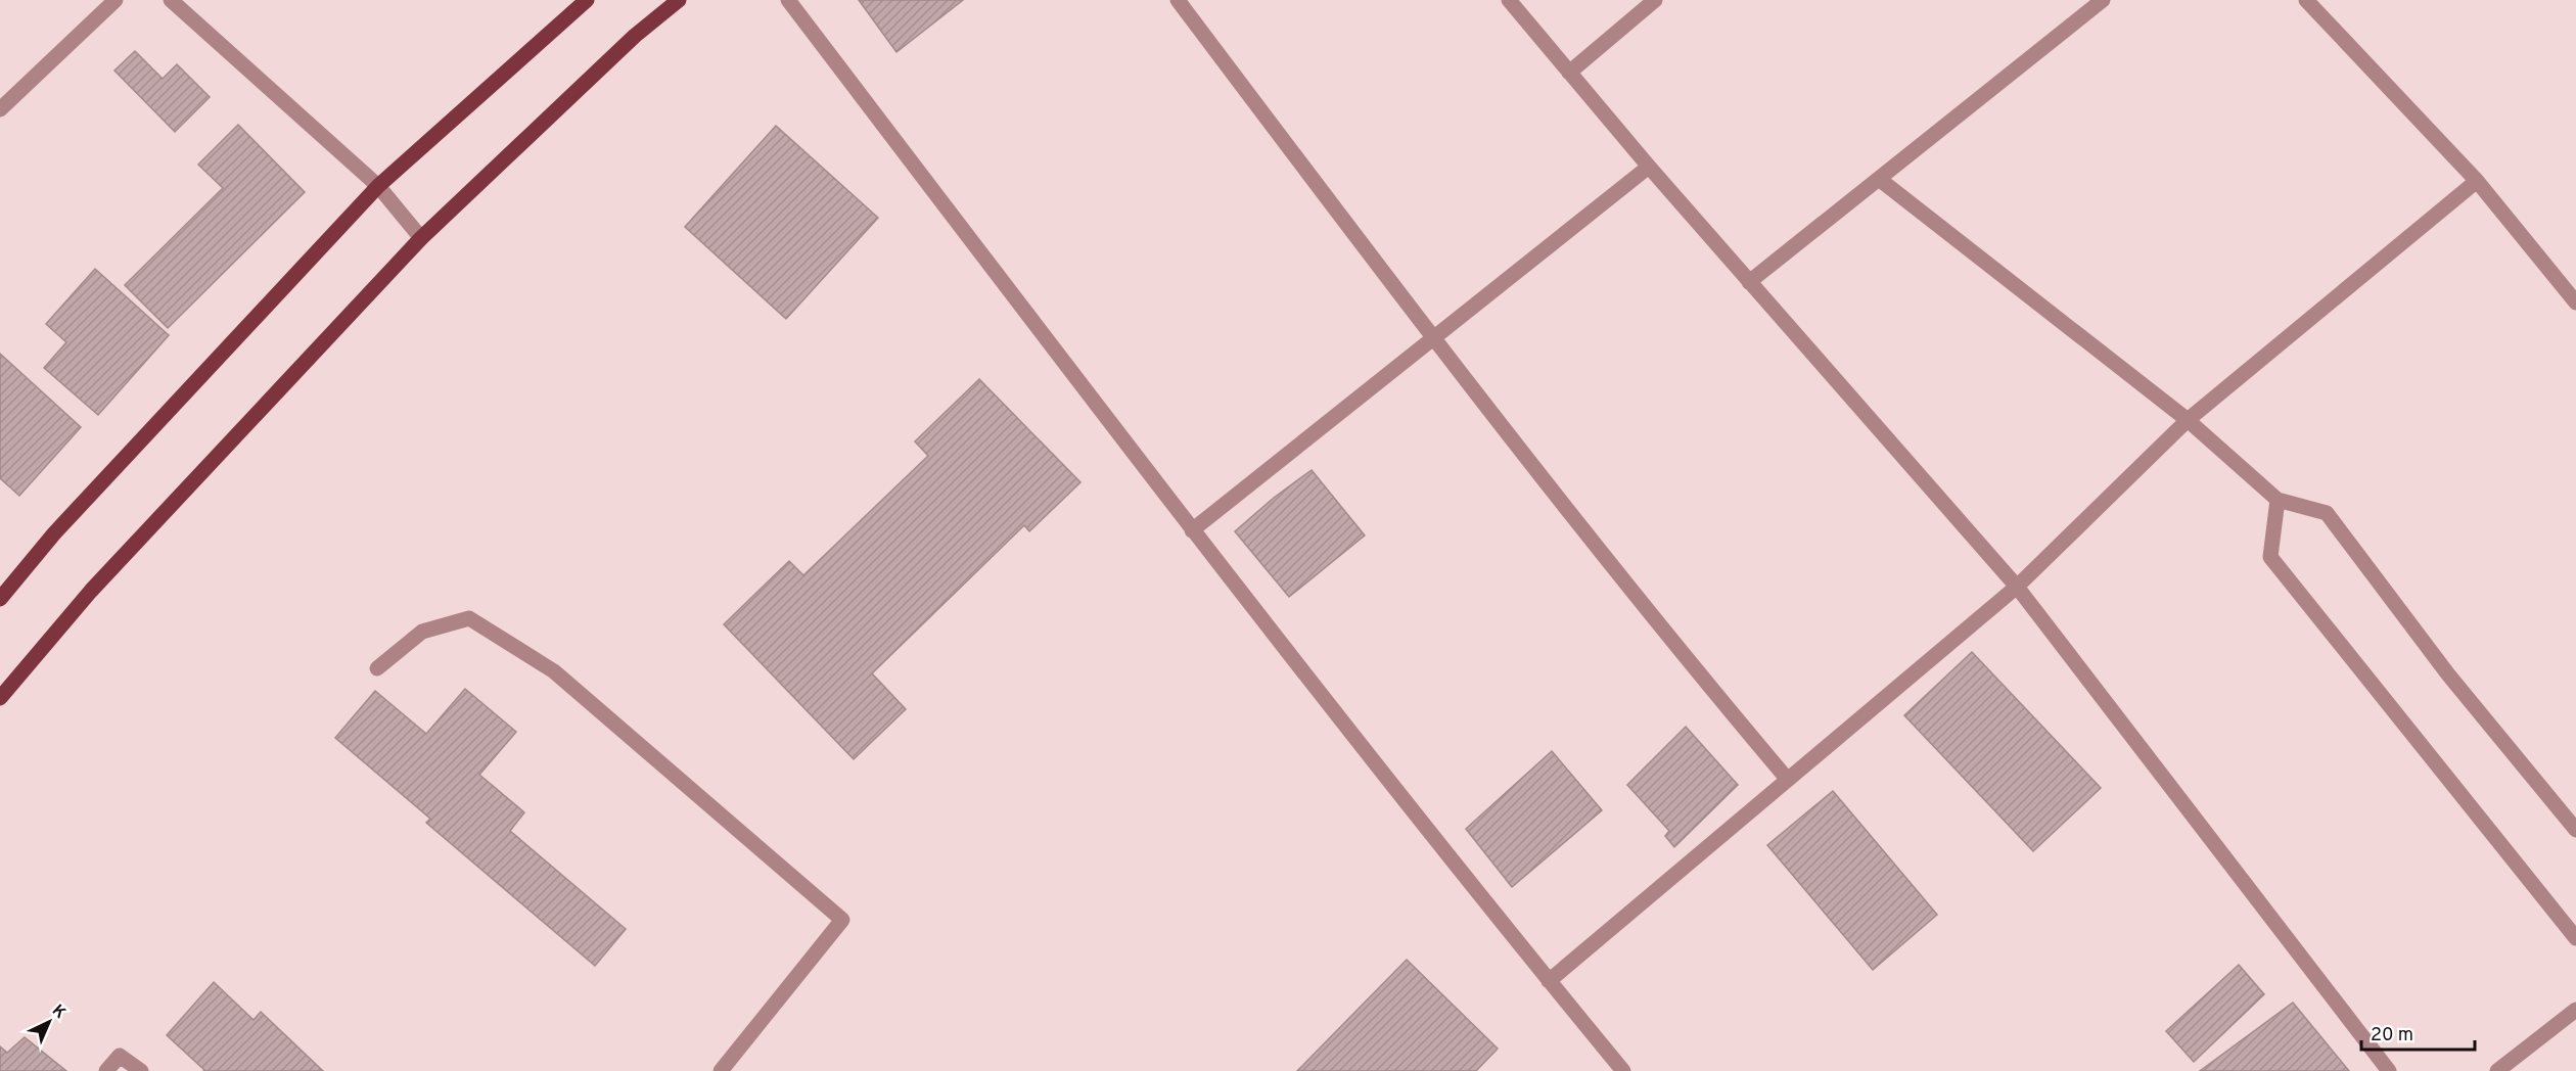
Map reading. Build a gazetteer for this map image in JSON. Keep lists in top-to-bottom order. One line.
{"scale_bar":"20 m","north":"top right"}
